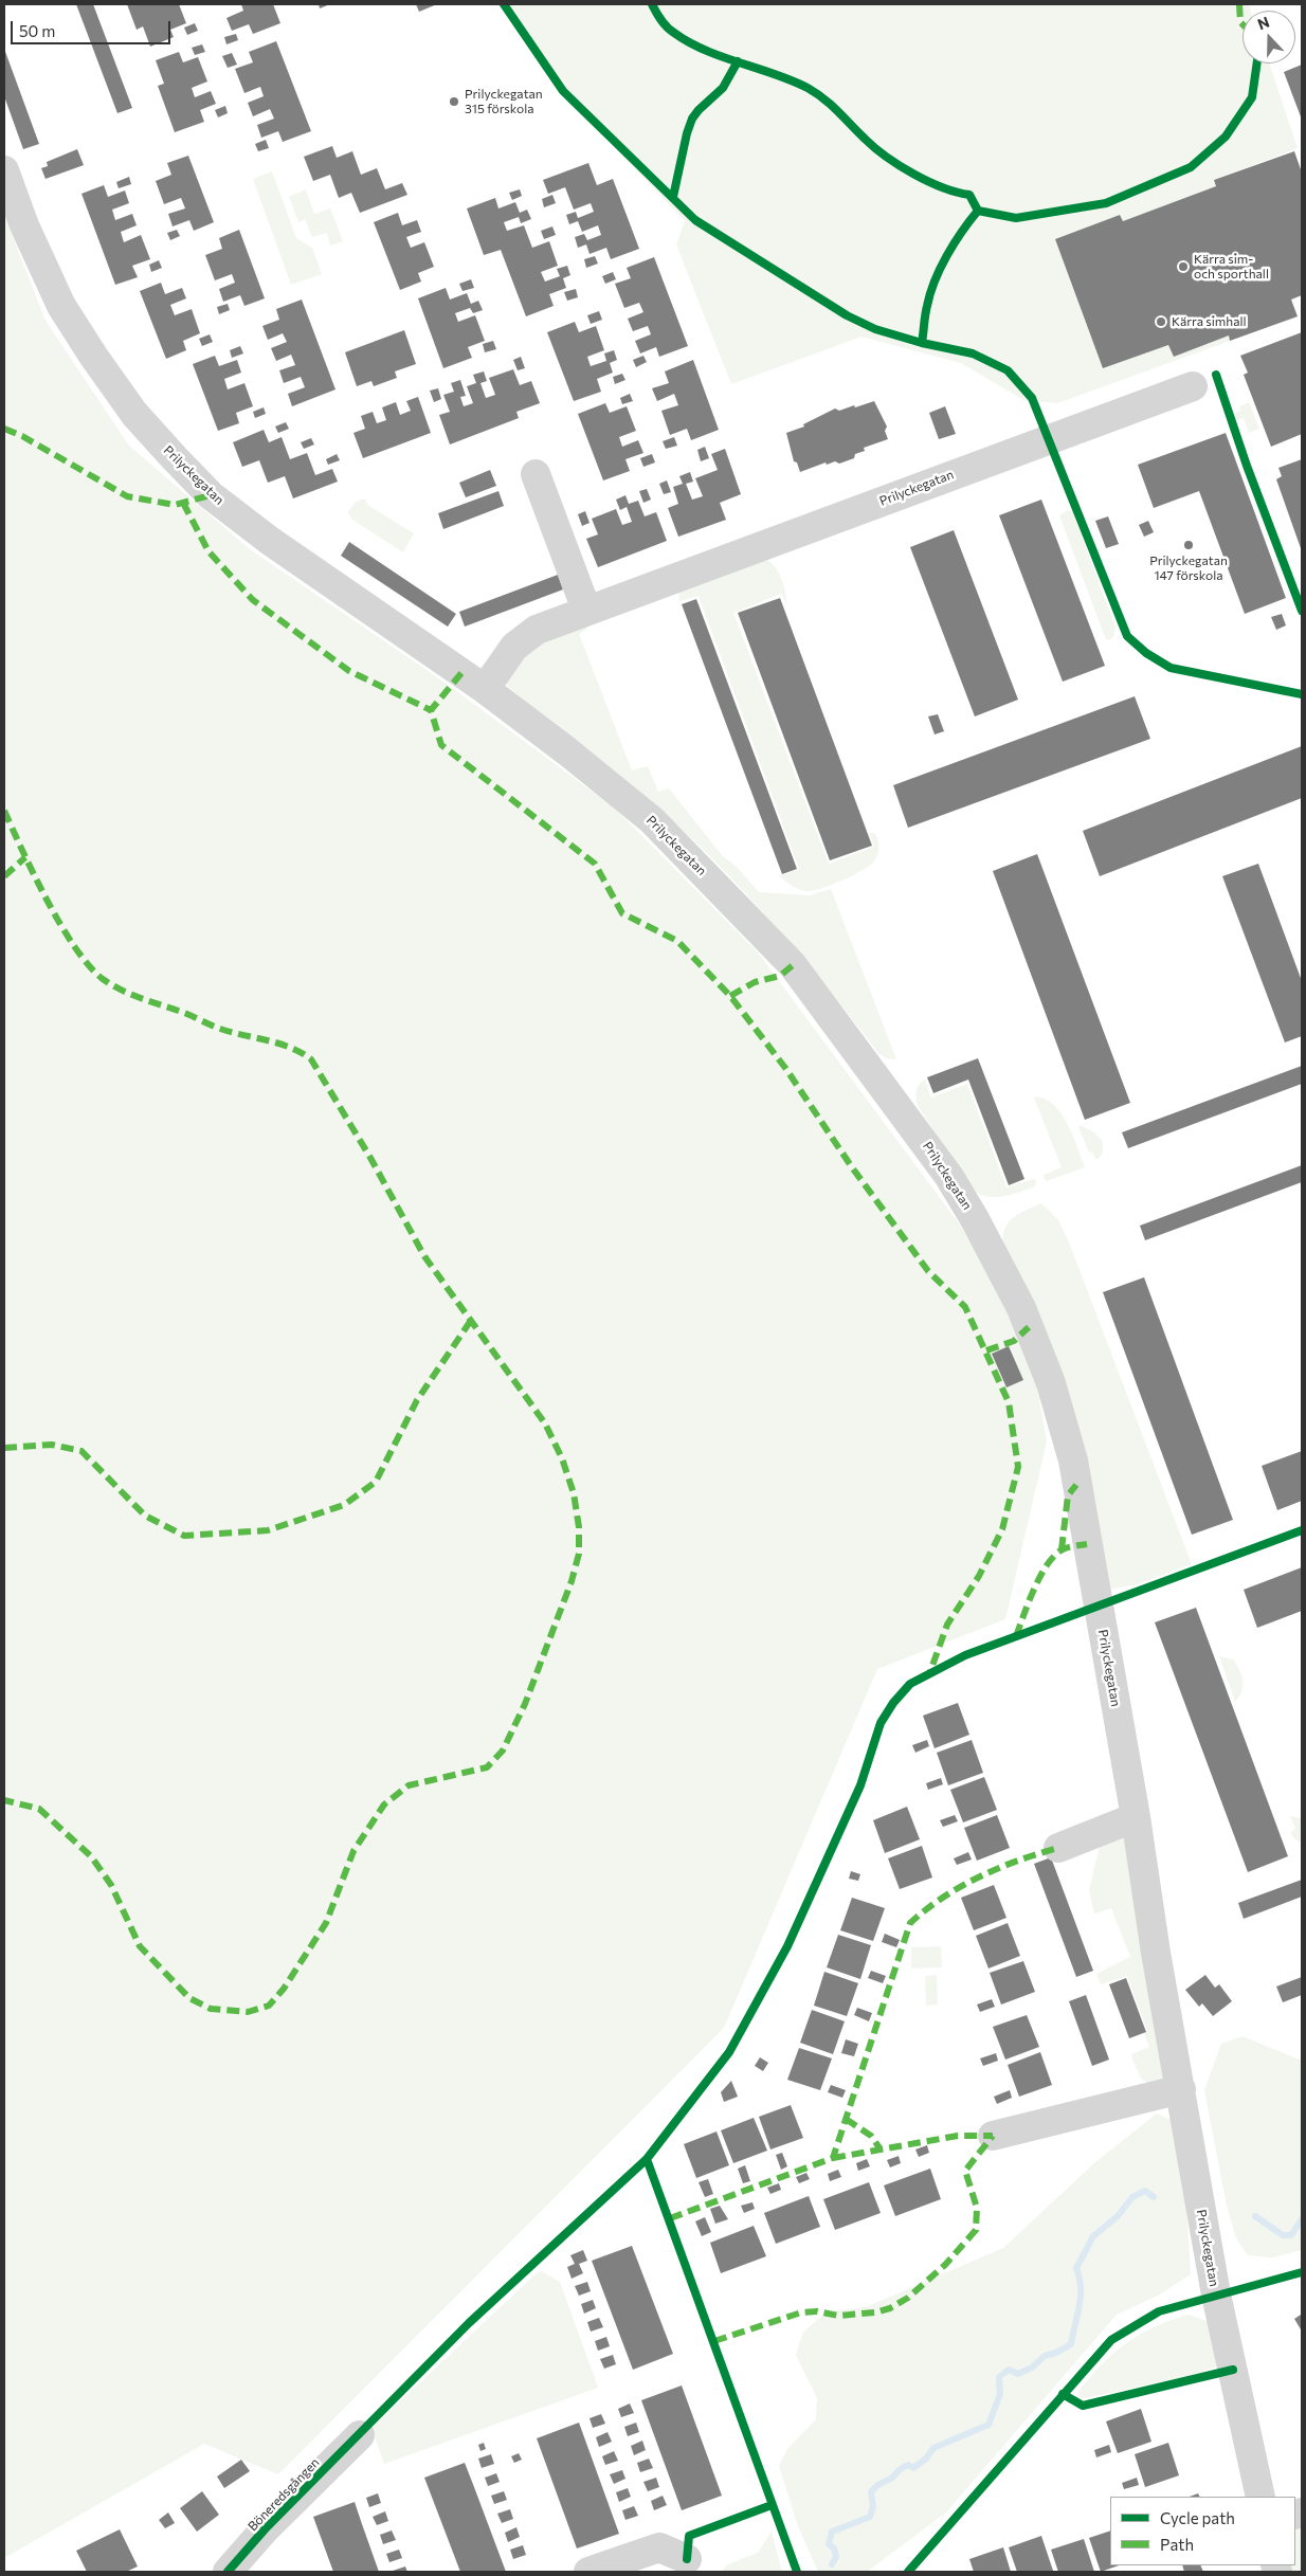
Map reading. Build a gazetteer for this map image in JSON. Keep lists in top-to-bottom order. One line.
{"streets":{"street":["Prilyckegatan","Böneredsgången"]},"places":["Prilyckegatan 315 förskola","Kärra sim- och sporthall","Kärra simhall","Prilyckegatan 147 förskola"],"legend":["Cycle path","Path"],"scale_bar":"50 m","north":"top"}
